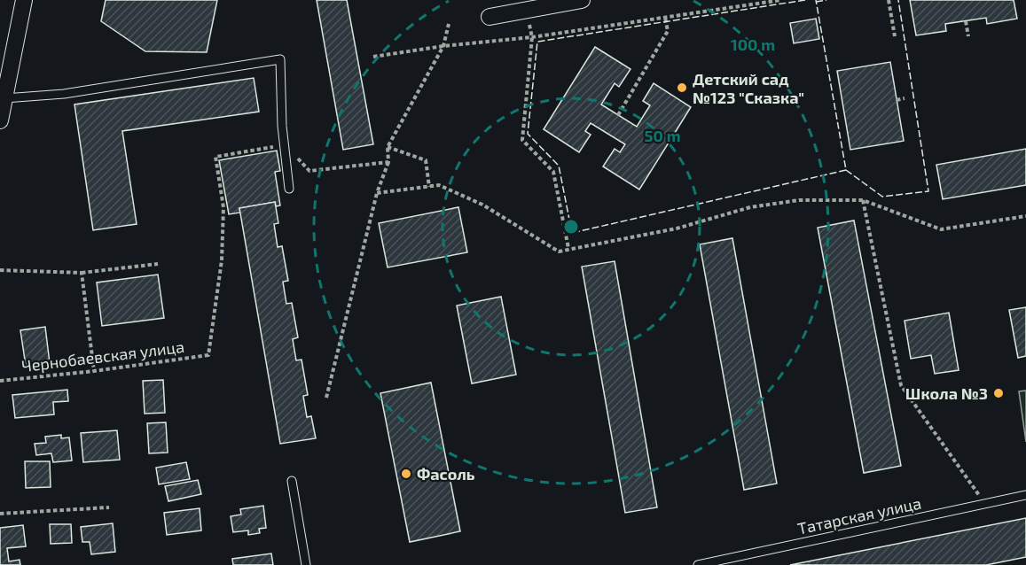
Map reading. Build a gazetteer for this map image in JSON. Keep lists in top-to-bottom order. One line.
{"streets":{"lane":["Татарская улица"],"path":["Чернобаевская улица"]},"places":["Детский сад №123 \"Сказка\"","Школа №3","Фасоль"],"rings":["100 m","50 m"]}
